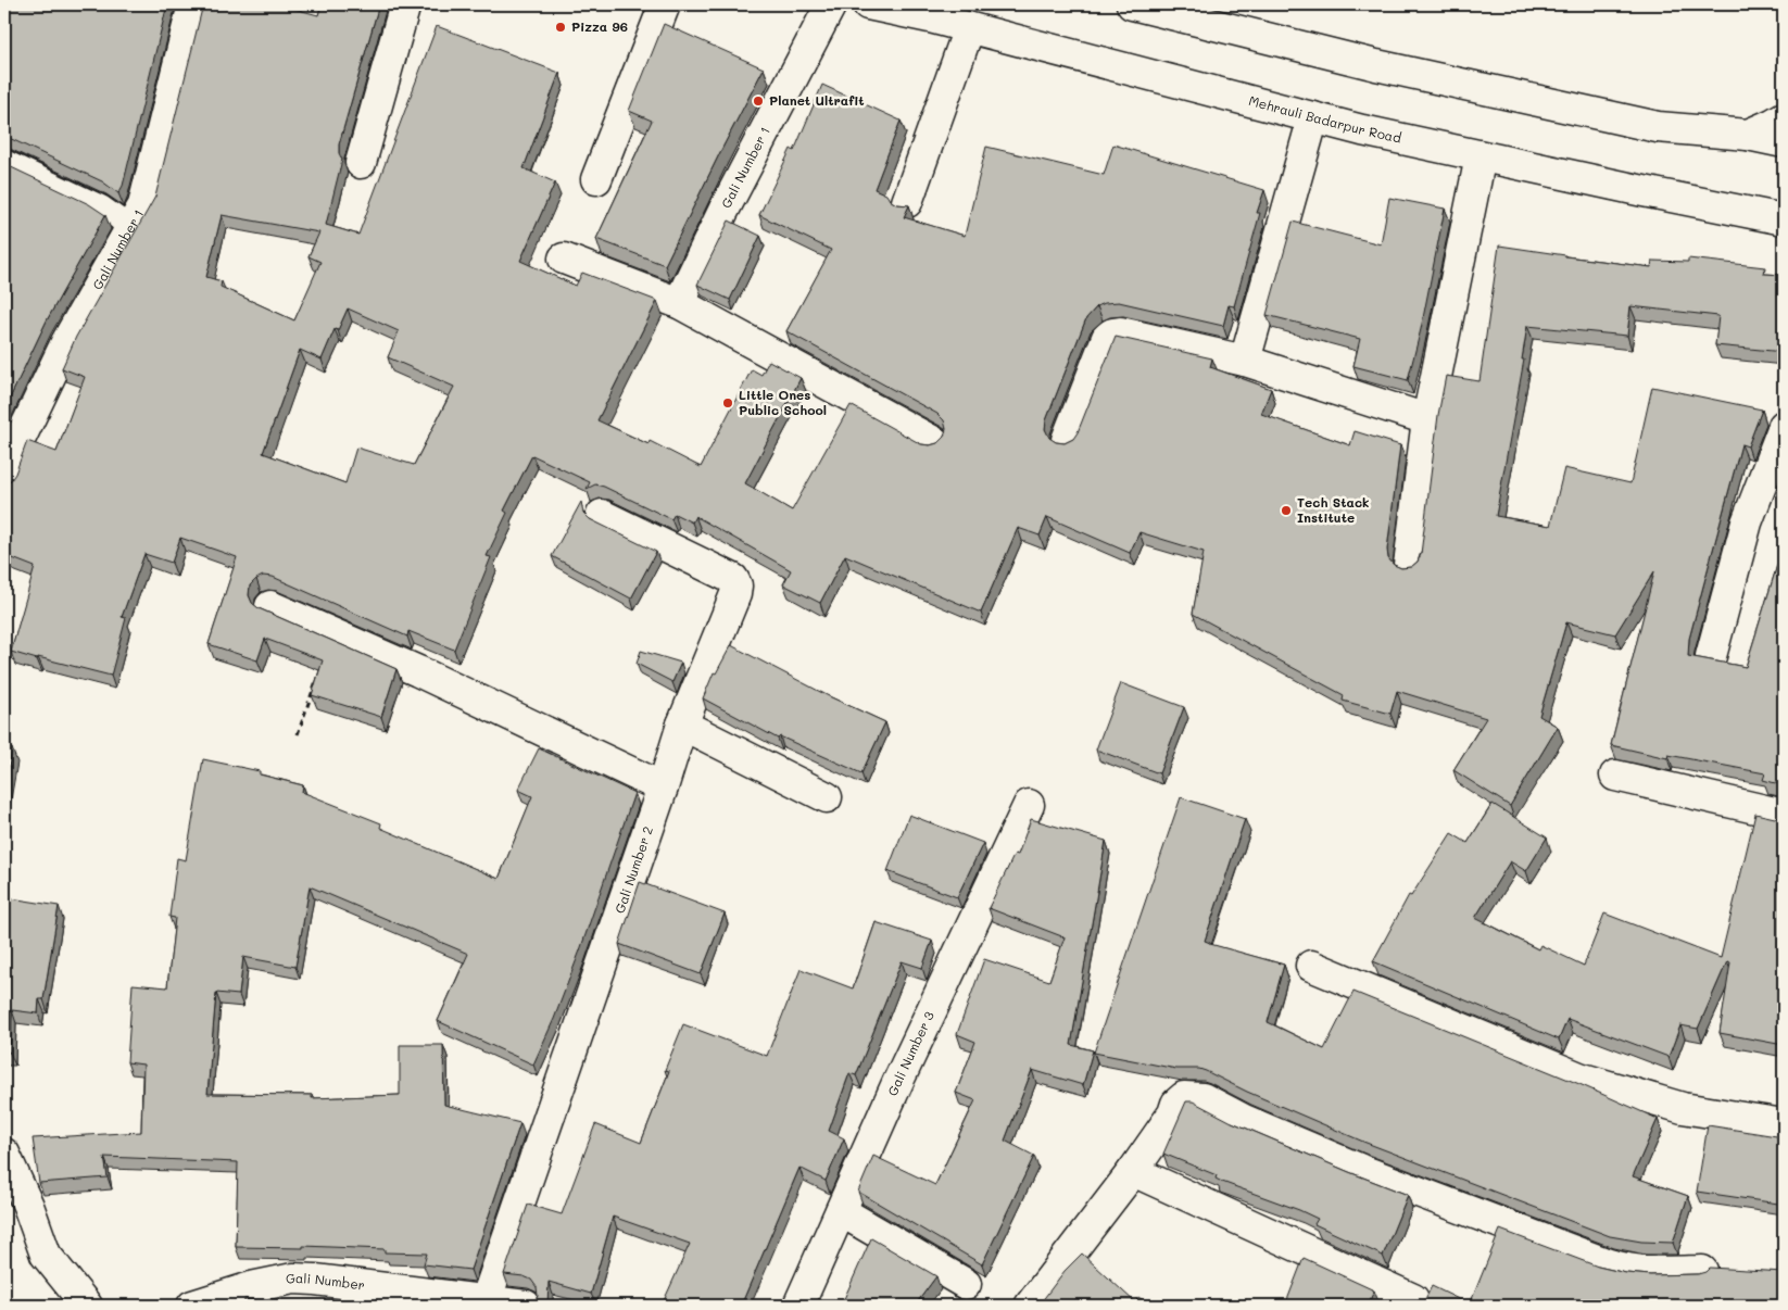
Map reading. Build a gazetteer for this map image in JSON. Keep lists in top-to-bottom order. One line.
{"streets":{"street":["Mehrauli Badarpur Road","Gali Number 1","Gali Number 2","Gali Number 3","Gali Number"]},"crossings":[["Gali Number 2","Gali Number"]],"places":["Pizza 96","Planet Ultrafit","Little Ones Public School","Tech Stack Institute"]}
